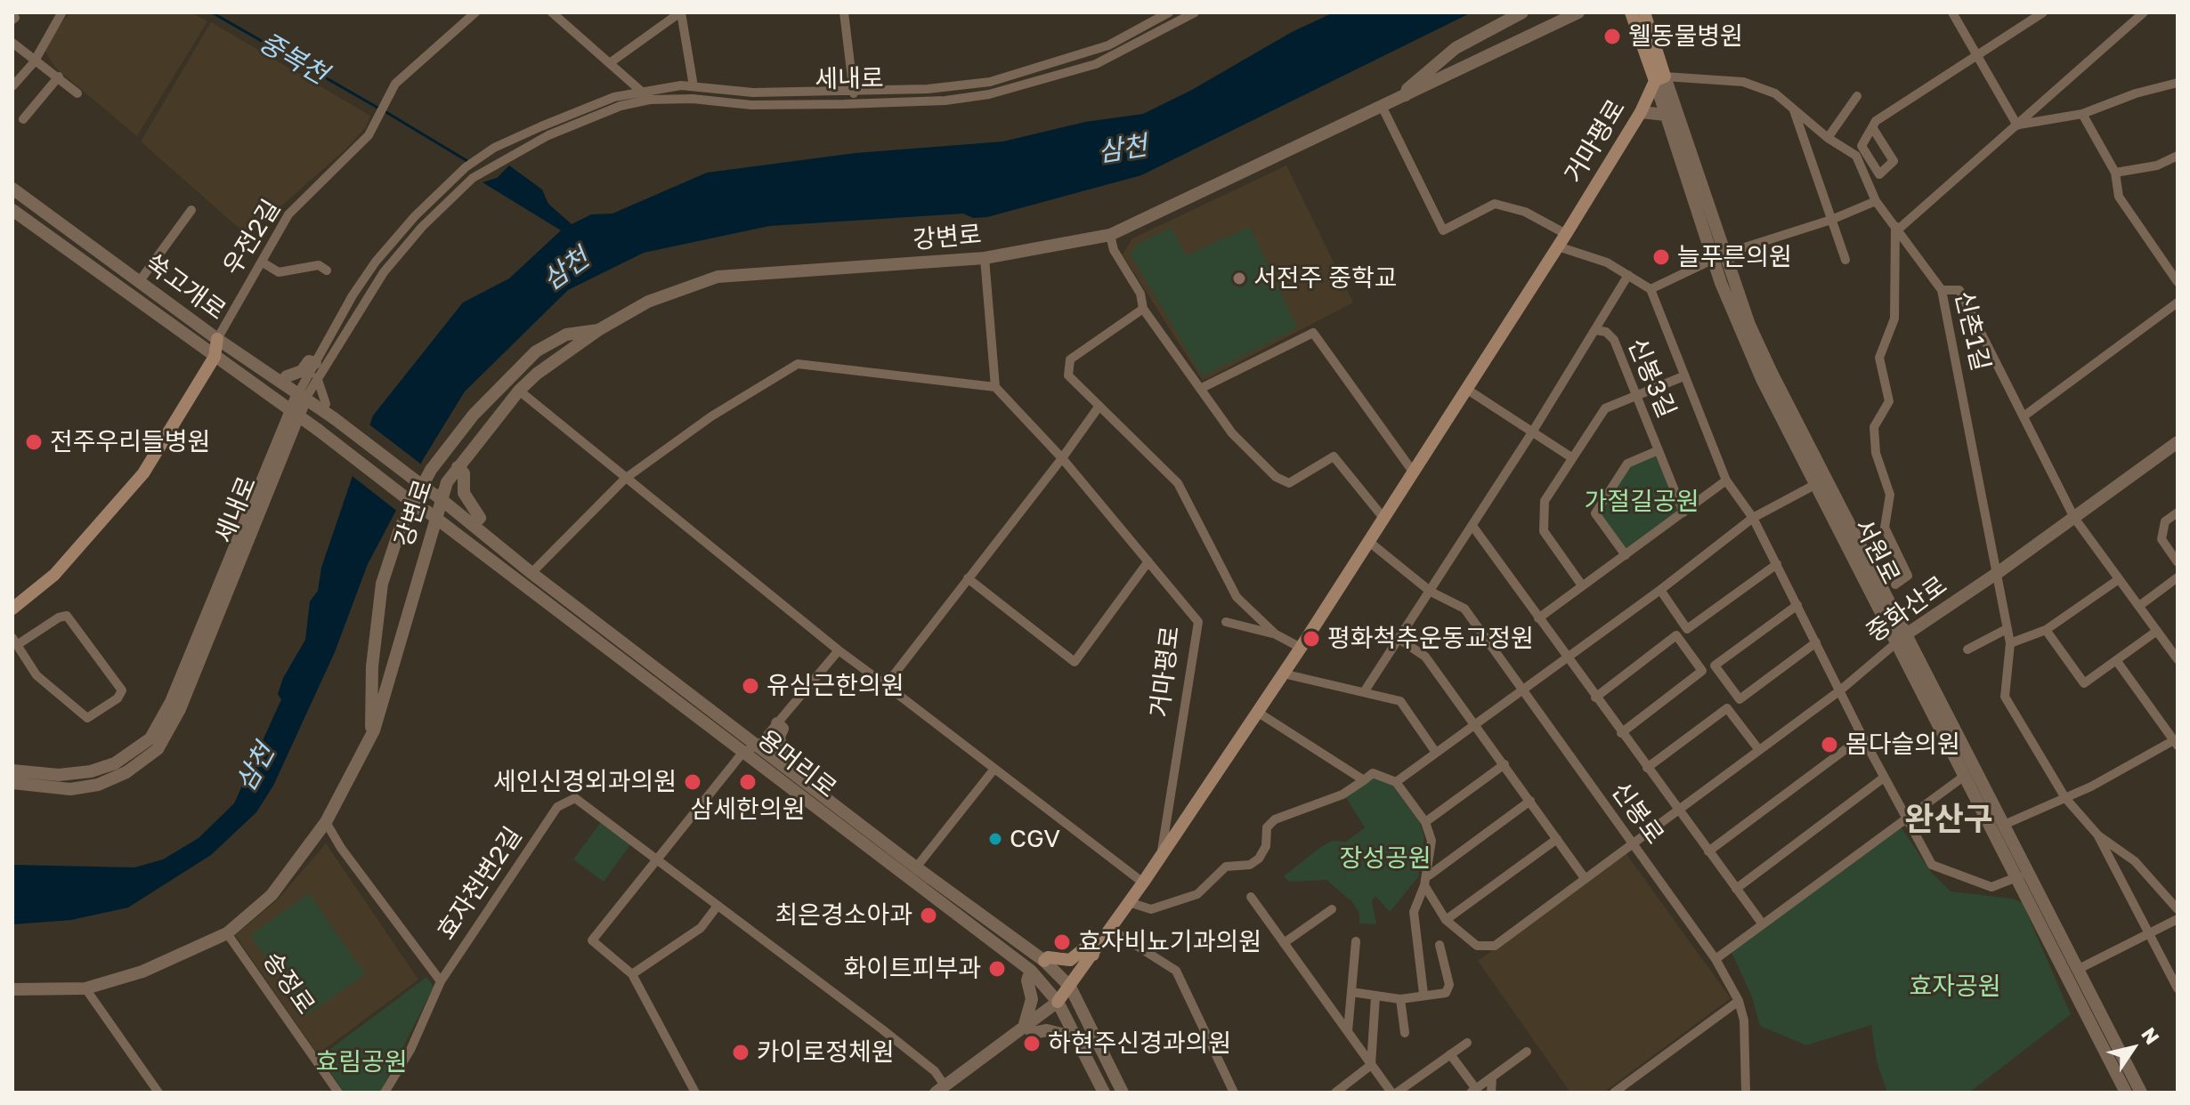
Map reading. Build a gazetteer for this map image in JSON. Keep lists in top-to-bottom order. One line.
{"streets":{"main road":["거마평로","우전2길","쑥고개로","서원로"],"street":["세내로","강변로","신촌1길","신봉3길","중화산로","용머리로","신봉로","효자천변2길","송정로"]},"crossings":[["세내로","쑥고개로"],["거마평로","신촌1길"],["거마평로","서원로"],["거마평로","용머리로"],["거마평로","신봉로"],["거마평로","효자천변2길"],["우전2길","쑥고개로"],["강변로","쑥고개로"],["강변로","용머리로"],["강변로","송정로"],["쑥고개로","용머리로"],["신촌1길","서원로"],["신촌1길","중화산로"],["신봉3길","서원로"],["신봉3길","중화산로"],["서원로","중화산로"],["중화산로","신봉로"]],"districts":["완산구"],"water":["중복천","삼천"],"parks":["가절길공원","장성공원","효자공원","효림공원"],"places":["웰동물병원","늘푸른의원","서전주 중학교","전주우리들병원","평화척추운동교정원","유심근한의원","몸다슬의원","세인신경외과의원","삼세한의원","CGV","최은경소아과","효자비뇨기과의원","화이트피부과","하현주신경과의원","카이로정체원"],"north":"top right"}
